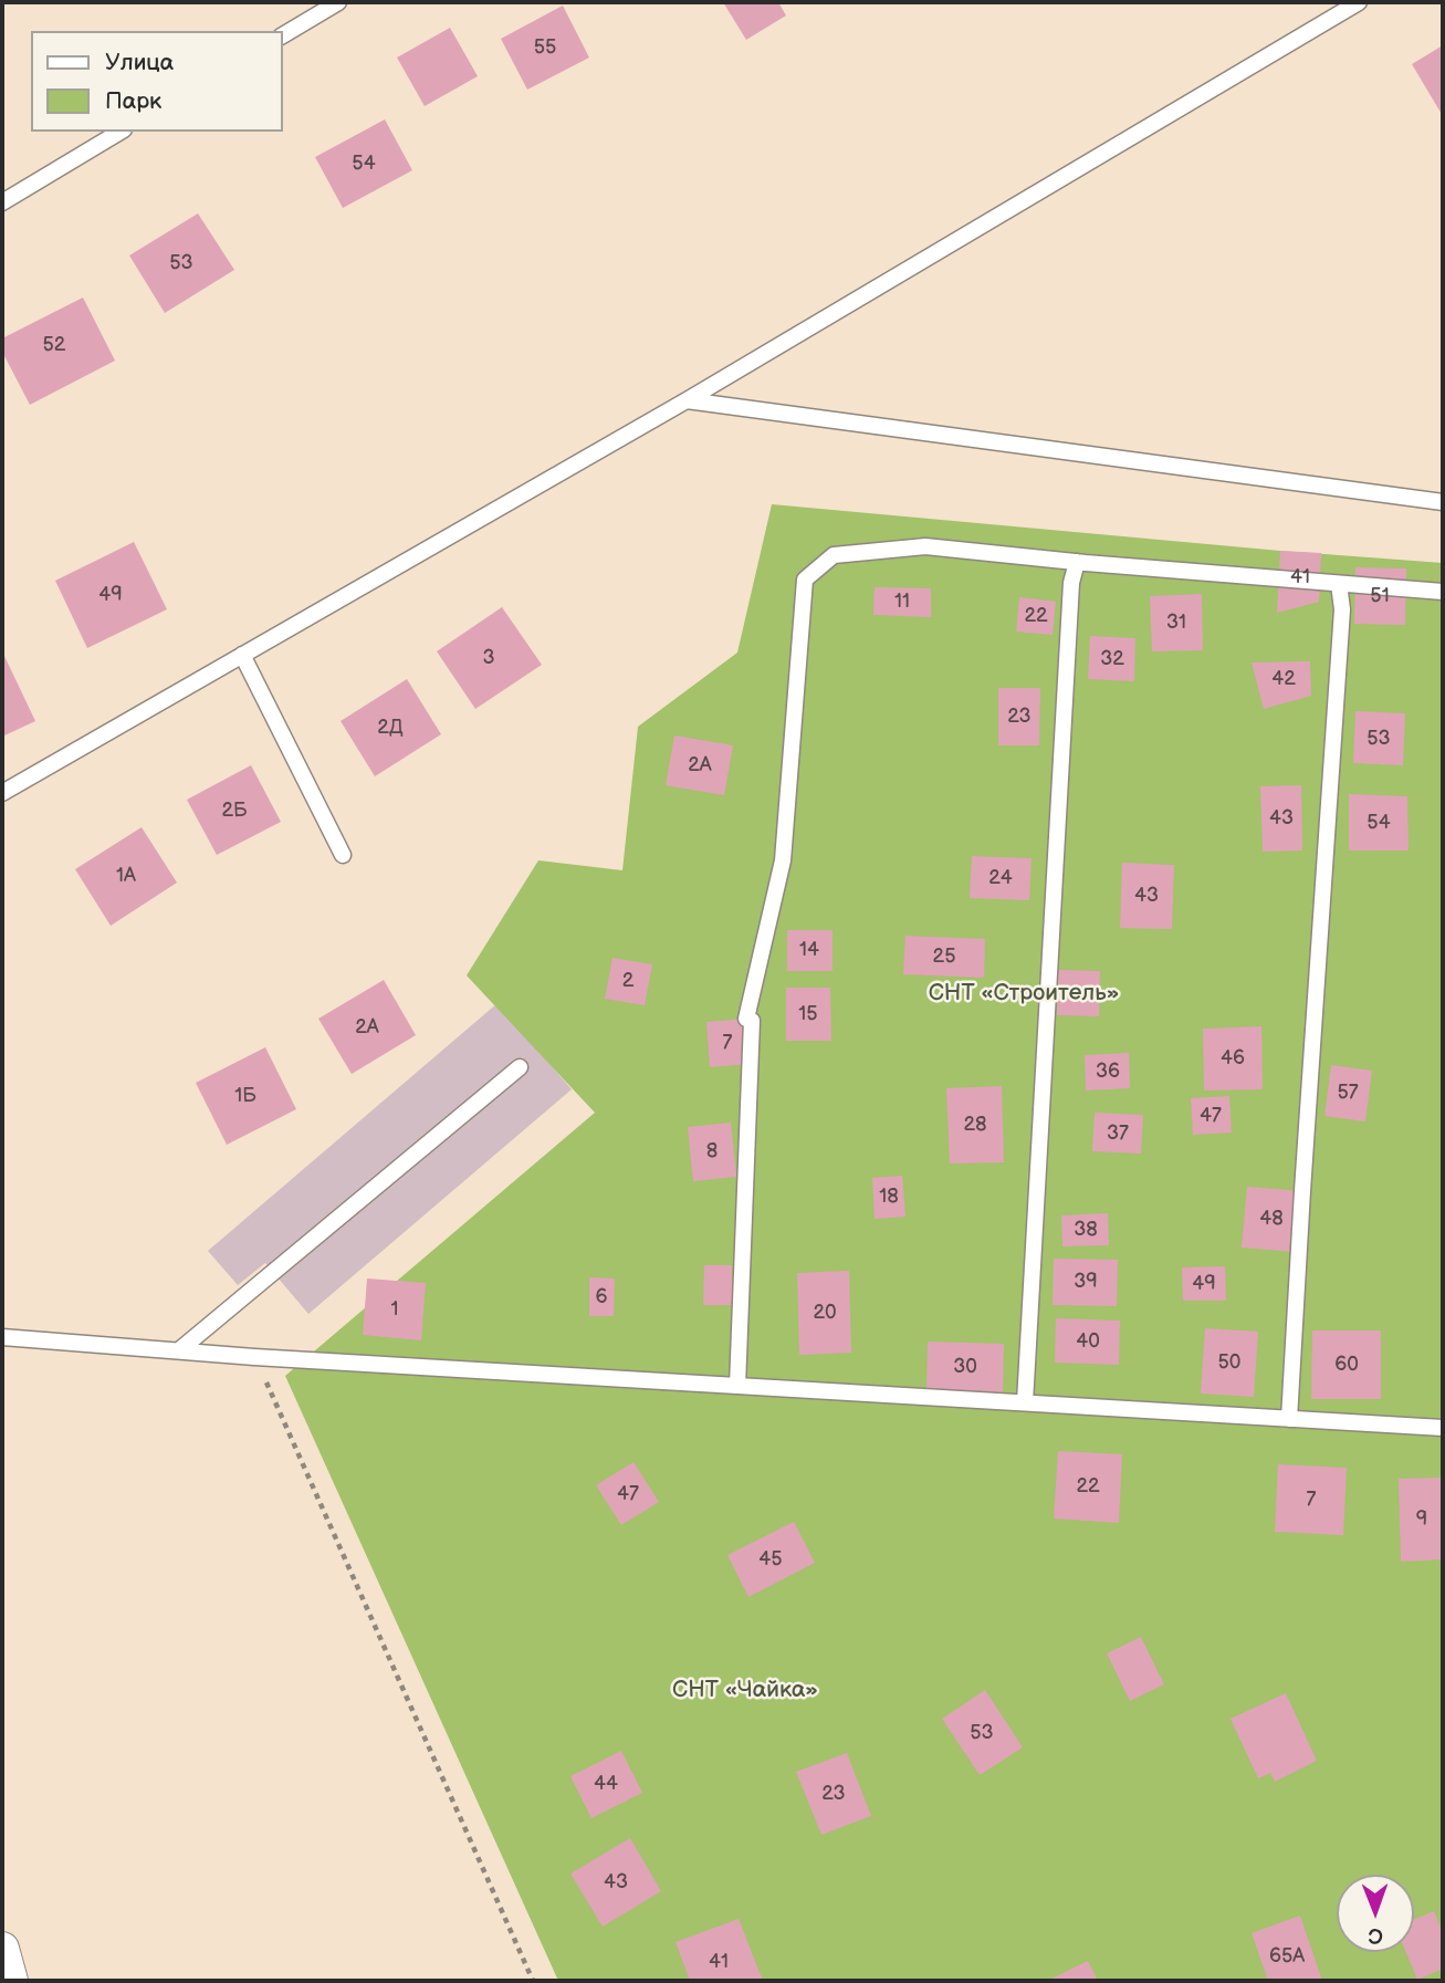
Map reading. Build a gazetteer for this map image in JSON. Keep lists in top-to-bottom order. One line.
{"parks":["СНТ «Строитель»","СНТ «Чайка»"],"house_numbers":["55","54","53","52","41","49","51","11","22","31","3","32","42","23","2Д","53","2А","2Б","43","54","1А","24","43","14","25","2","15","2А","7","46","36","57","1Б","47","28","37","8","18","48","38","39","49","6","1","20","40","50","60","30","22","47","7","9","45","53","44","23","43","65А","41"],"legend":["Улица","Парк"],"north":"bottom"}
